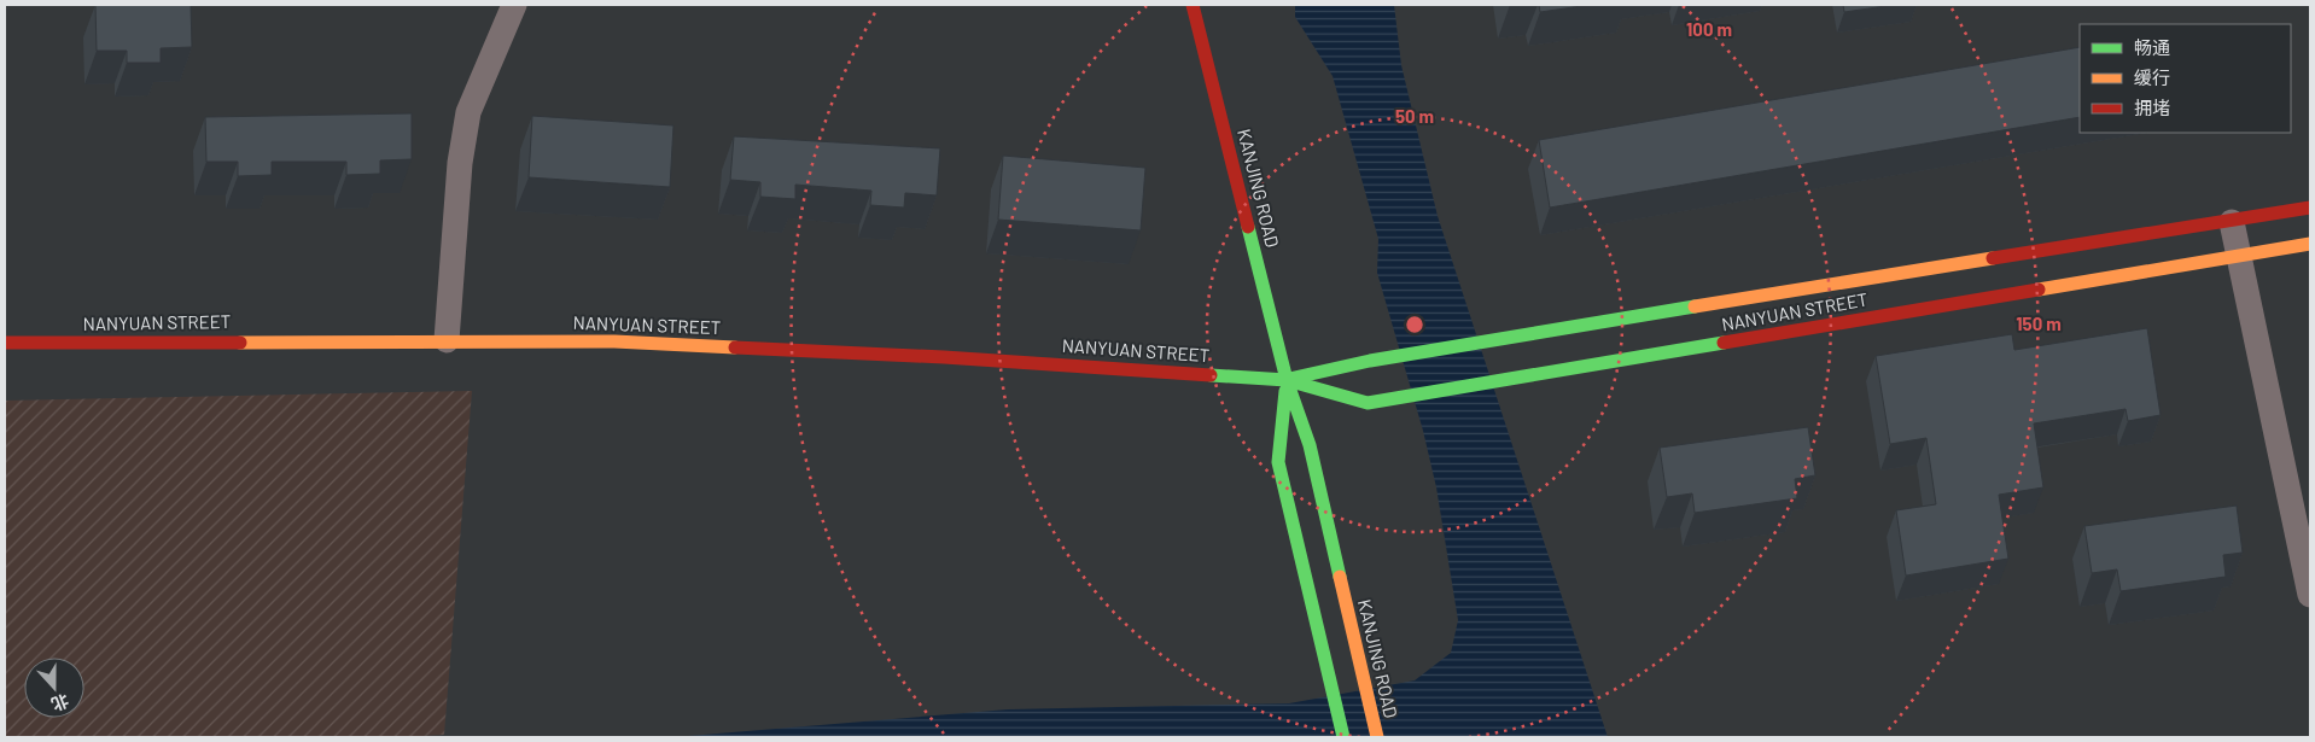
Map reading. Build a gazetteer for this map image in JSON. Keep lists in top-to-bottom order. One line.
{"streets":{"street":["KANJING ROAD","NANYUAN STREET"]},"crossings":[["KANJING ROAD","NANYUAN STREET"]],"legend":["畅通","缓行","拥堵"],"north":"bottom","rings":["100 m","50 m","150 m"]}
